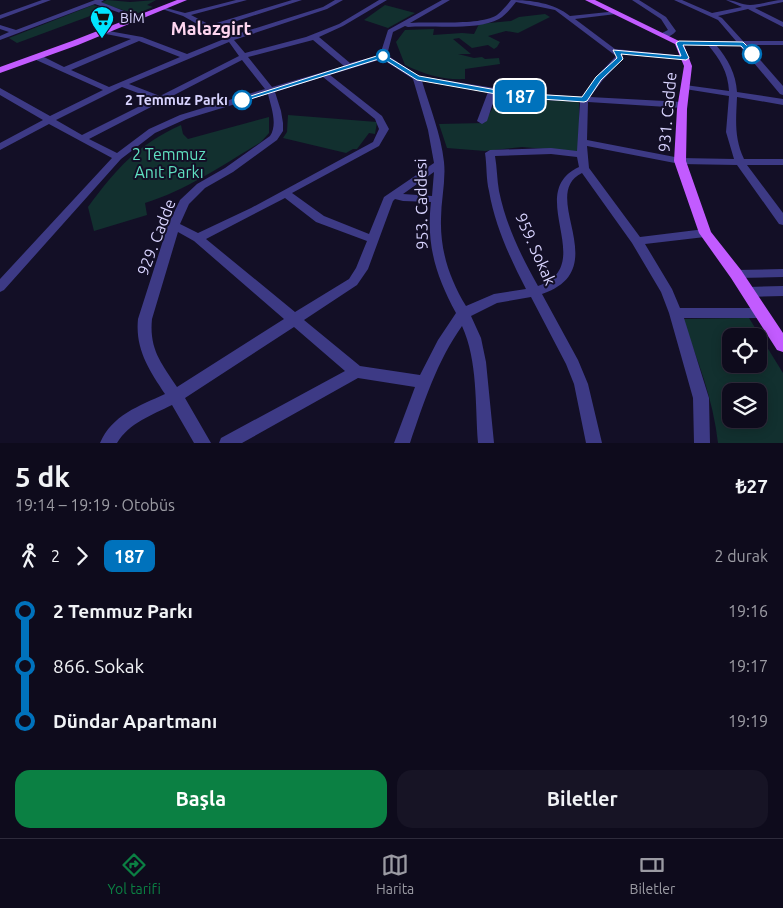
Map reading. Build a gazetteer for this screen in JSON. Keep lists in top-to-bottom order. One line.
{"streets":{"main road":["931. Cadde"],"street":["953. Caddesi","929. Cadde","959. Sokak"]},"districts":["Malazgirt"],"parks":["2 Temmuz Anıt Parkı"],"places":{"supermarket":["BİM"],"other":["2 Temmuz Parkı"]},"lines":["bus line 187"],"page":{"on_map":"187","heading":["5 dk","19:14 – 19:19 · Otobüs","₺27"],"legs":["2","187","2 durak"],"list":[{"name":"2 Temmuz Parkı","value":"19:16"},{"name":"866. Sokak","value":"19:17"},{"name":"Dündar Apartmanı","value":"19:19"}],"buttons":["Başla","Biletler"],"tabs":["Yol tarifi","Harita","Biletler"]}}
